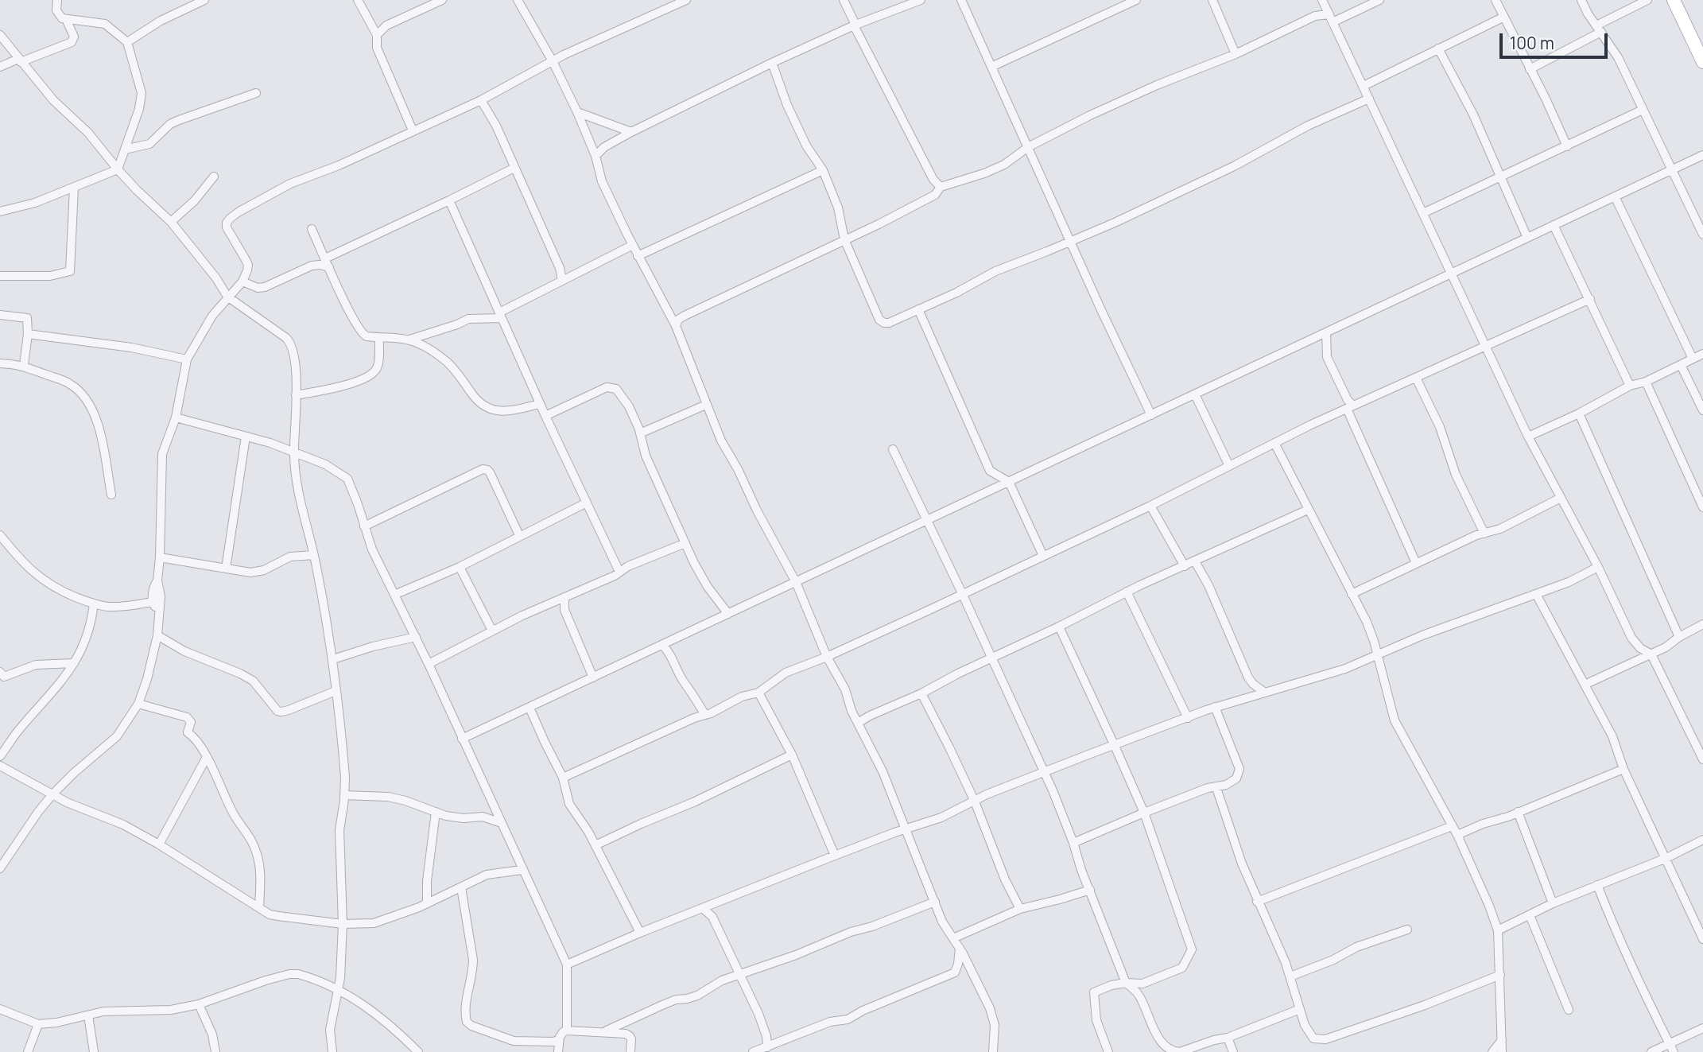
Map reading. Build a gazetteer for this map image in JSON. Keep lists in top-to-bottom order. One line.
{"scale_bar":"100 m"}
